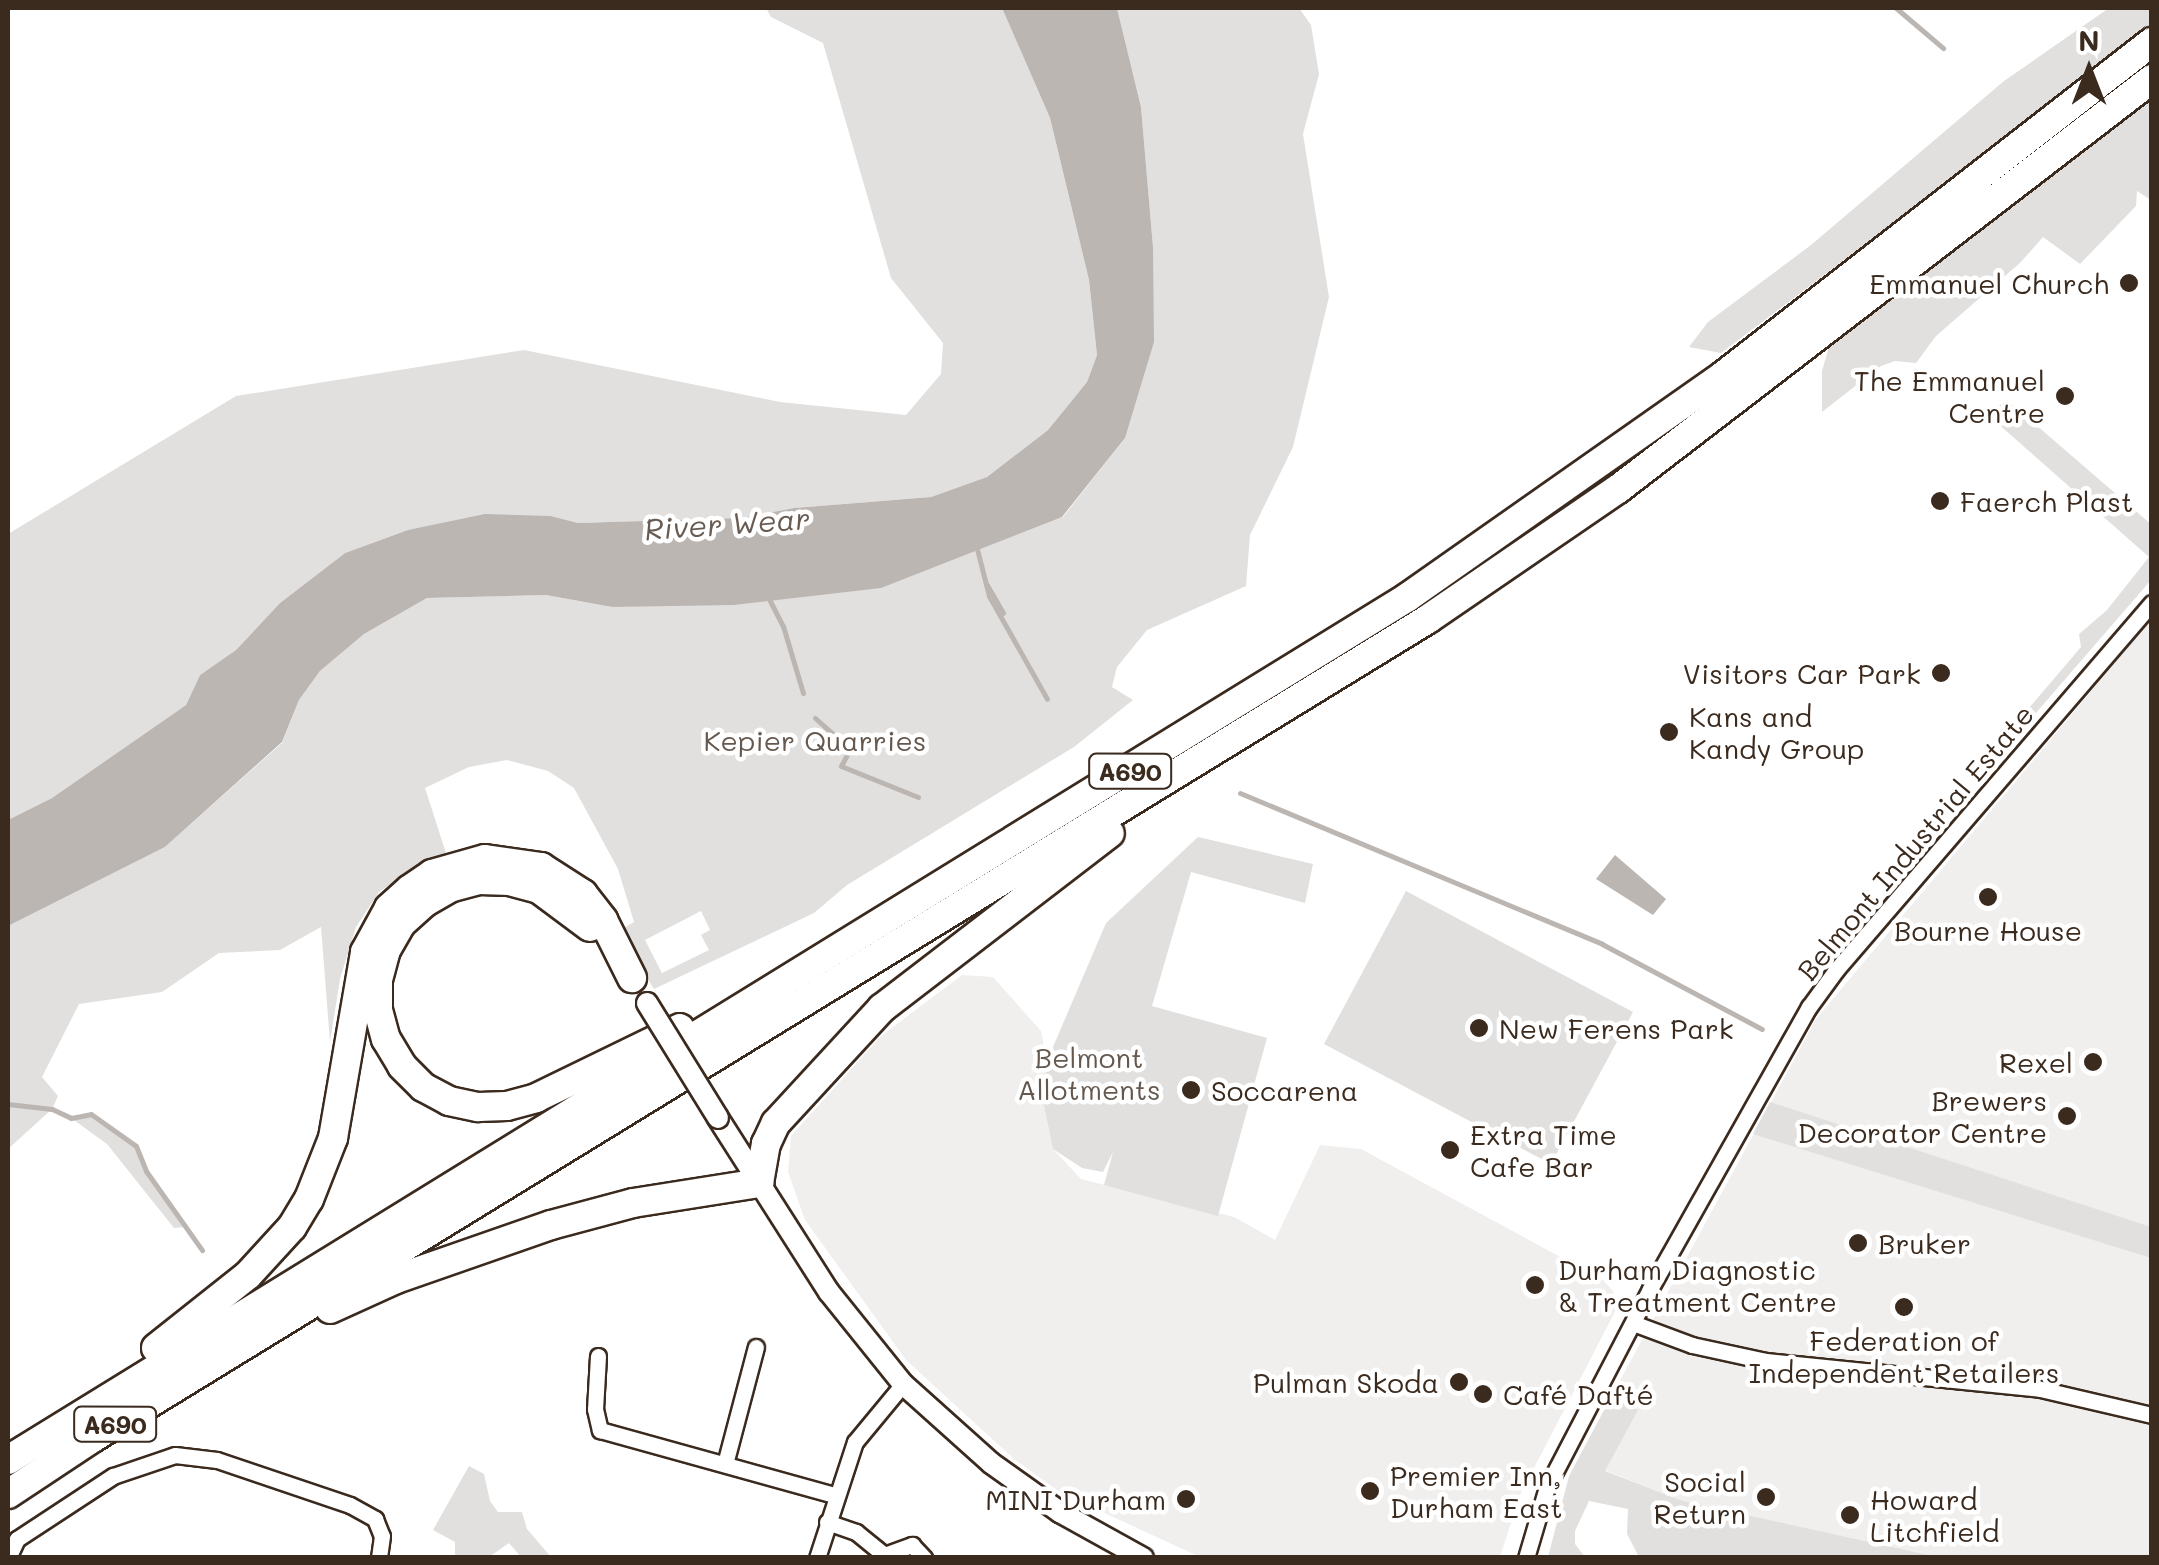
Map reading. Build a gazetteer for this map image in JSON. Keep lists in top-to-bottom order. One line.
{"streets":{"highway":["A690"],"street":["Belmont Industrial Estate"]},"water":["River Wear"],"parks":["Kepier Quarries","Belmont Allotments"],"places":["Emmanuel Church","The Emmanuel Centre","Faerch Plast","Visitors Car Park","Kans and Kandy Group","Bourne House","New Ferens Park","Rexel","Soccarena","Brewers Decorator Centre","Extra Time Cafe Bar","Bruker","Durham Diagnostic & Treatment Centre","Federation of Independent Retailers","Pulman Skoda","Café Dafté","Premier Inn, Durham East","Social Return","MINI Durham","Howard Litchfield"],"north":"top"}
